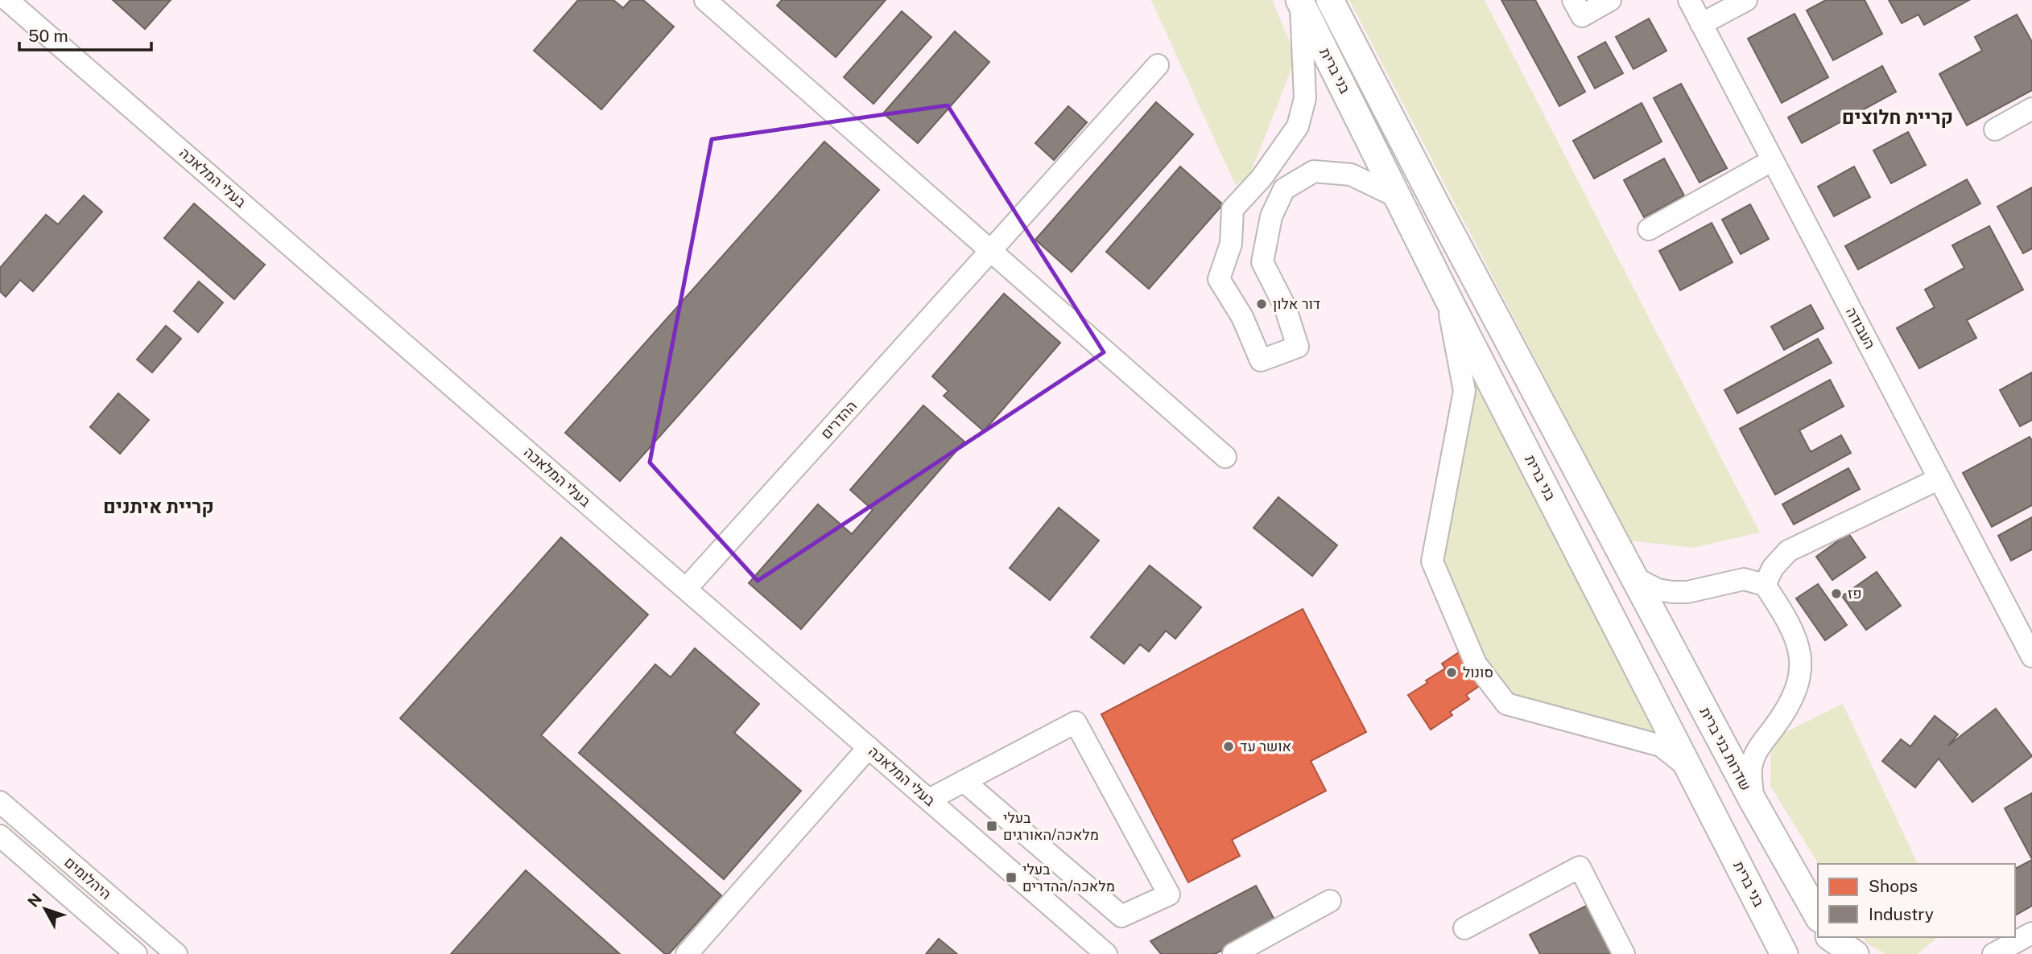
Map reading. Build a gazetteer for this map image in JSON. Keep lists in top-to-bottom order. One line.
{"streets":{"main road":["בני ברית","שדרות בני ברית"],"street":["בעלי המלאכה","העבודה","ההדרים","היהלומים"]},"crossings":[["בני ברית","שדרות בני ברית"],["בעלי המלאכה","ההדרים"]],"districts":["קריית חלוצים","קריית איתנים"],"places":{"other":["דור אלון","פז","סונול","אושר עד"],"transit":["בעלי מלאכה/האורגים","בעלי מלאכה/ההדרים"]},"legend":["Shops","Industry"],"scale_bar":"50 m","north":"top left"}
